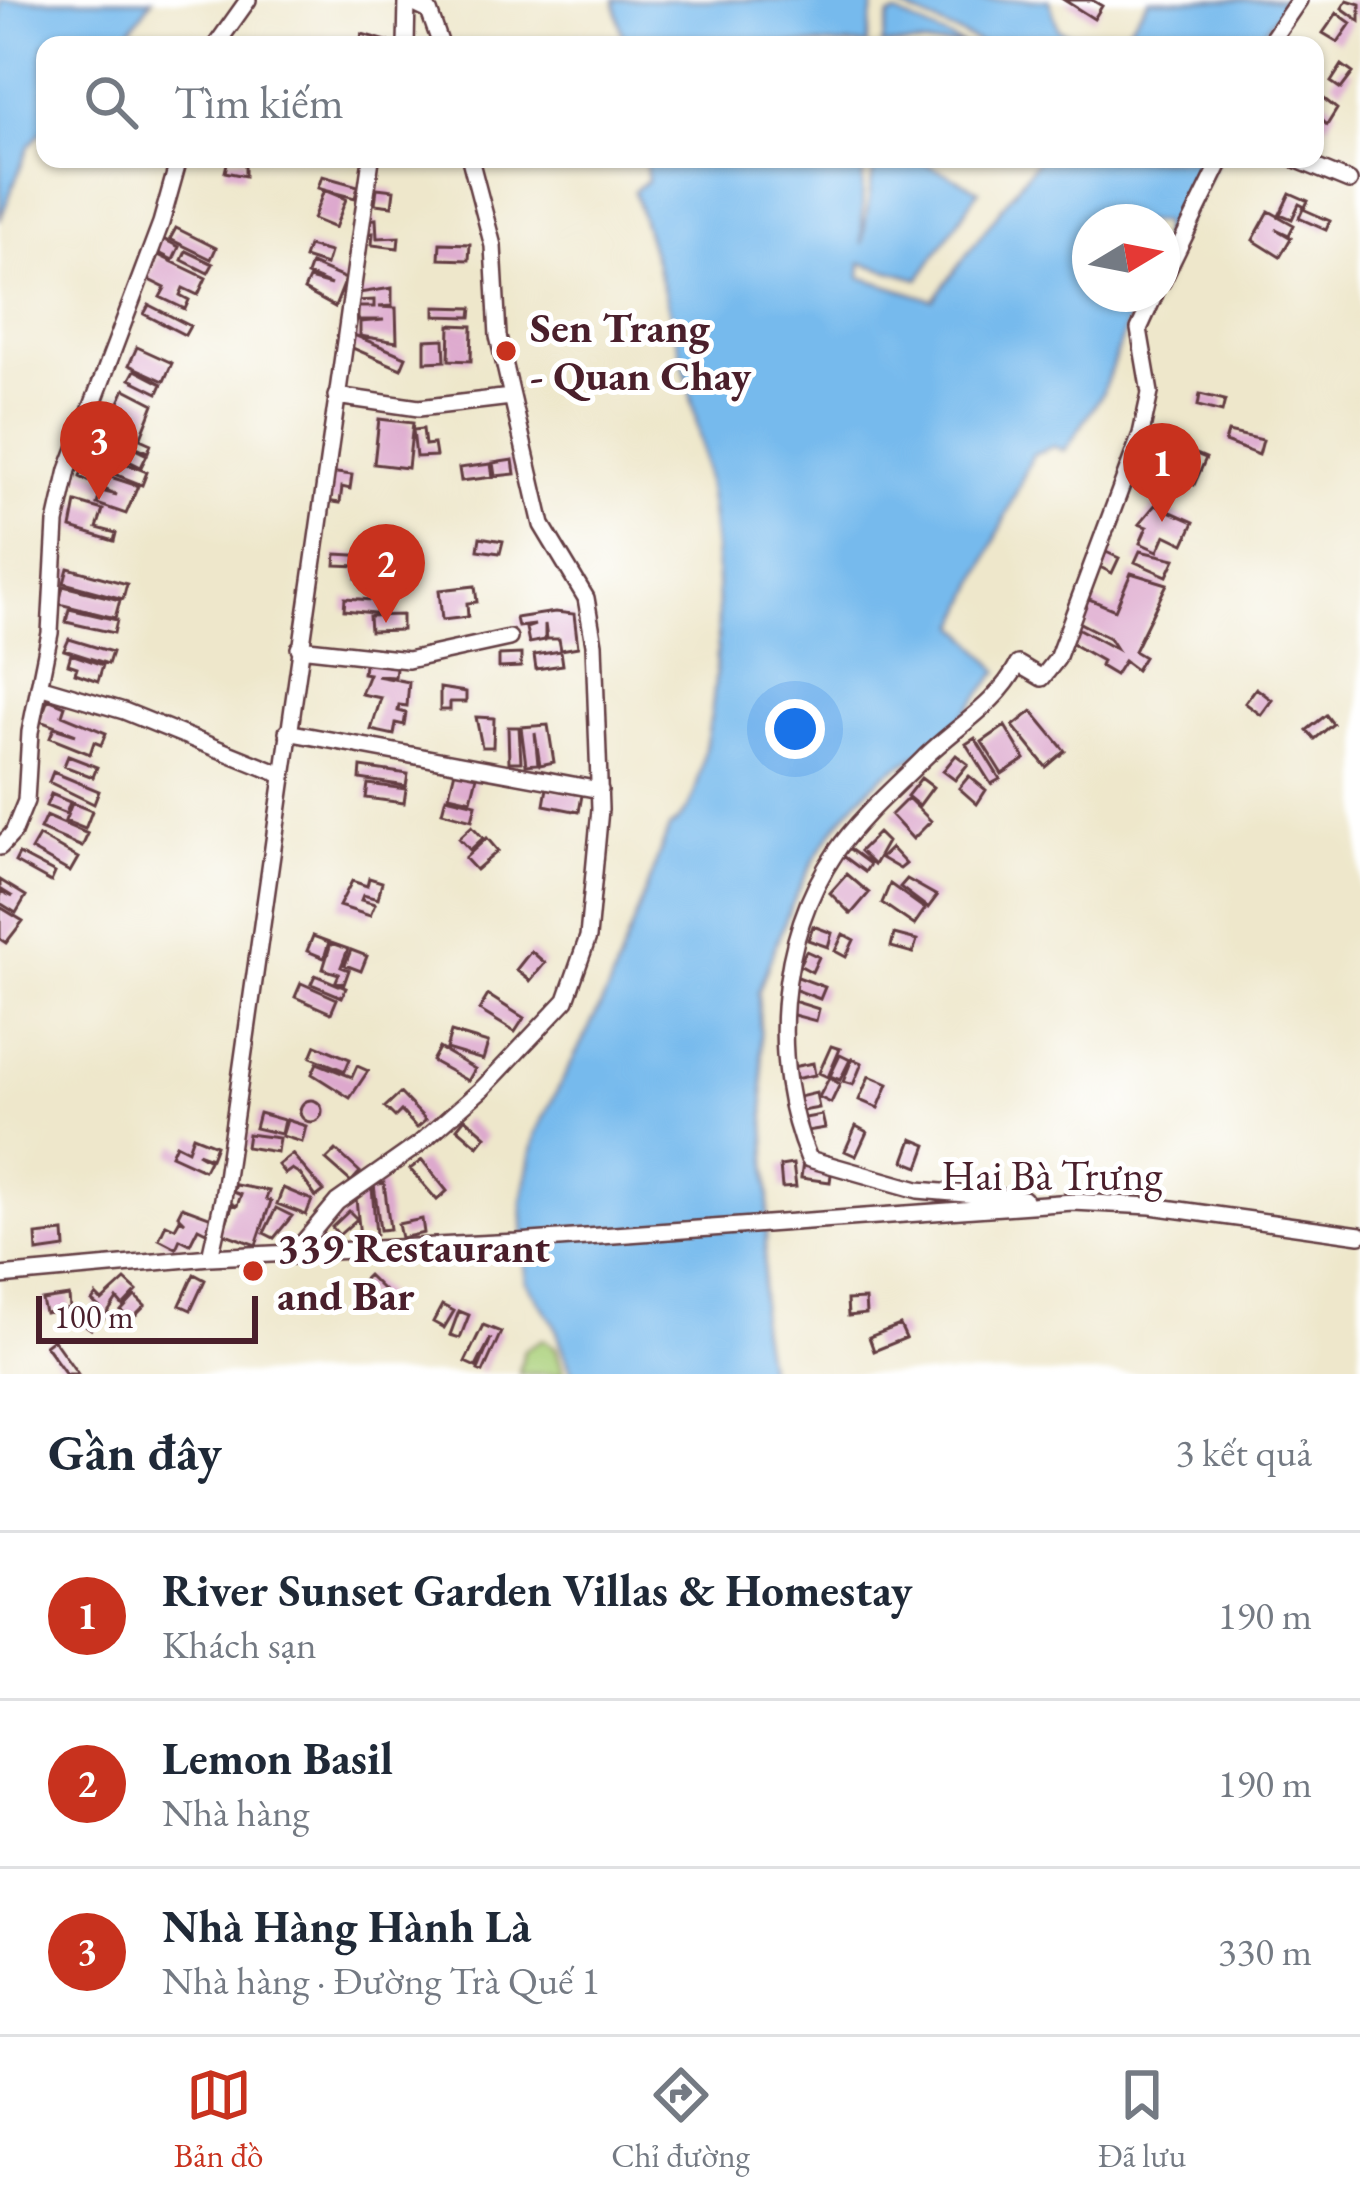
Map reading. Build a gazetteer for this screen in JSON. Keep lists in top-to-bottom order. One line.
{"streets":{"street":["Hai Bà Trưng"]},"places":["Sen Trang - Quan Chay","339 Restaurant and Bar"],"scale_bar":"100 m","north":"right","page":{"search":"Tìm kiếm","pins":["3","1","2"],"scale":"100 m","heading":["Gần đây","3 kết quả"],"list":[{"mark":"1","name":"River Sunset Garden Villas & Homestay","note":"Khách sạn","value":"190 m"},{"mark":"2","name":"Lemon Basil","note":"Nhà hàng","value":"190 m"},{"mark":"3","name":"Nhà Hàng Hành Là","note":"Nhà hàng · Đường Trà Quế 1","value":"330 m"}],"nav":["Bản đồ","Chỉ đường","Đã lưu"]}}
